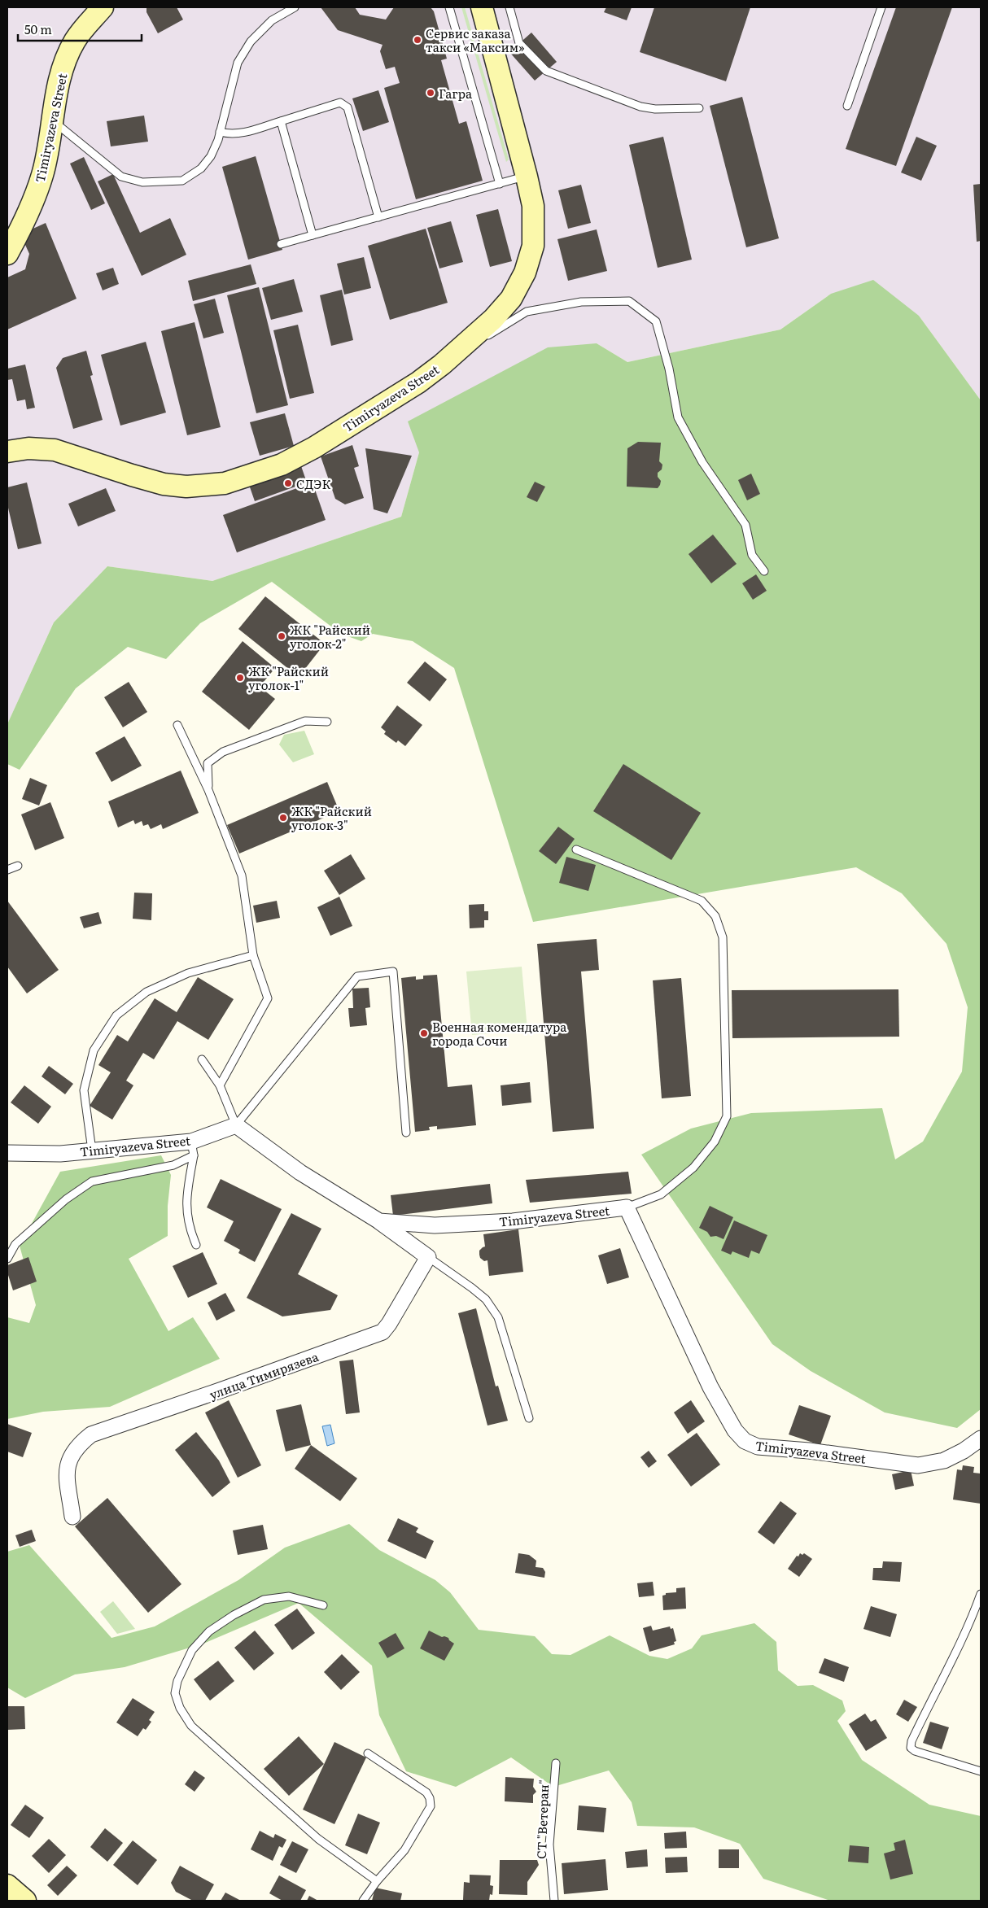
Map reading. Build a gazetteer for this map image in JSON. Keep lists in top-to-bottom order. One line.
{"streets":{"street":["Timiryazeva Street","улица Тимирязева"],"lane":["СТ \"Ветеран\""]},"places":["Сервис заказа такси «Максим»","Гагра","СДЭК","ЖК \"Райский уголок-2\"","ЖК \"Райский уголок-1\"","ЖК \"Райский уголок-3\"","Военная комендатура города Сочи"],"scale_bar":"50 m"}
